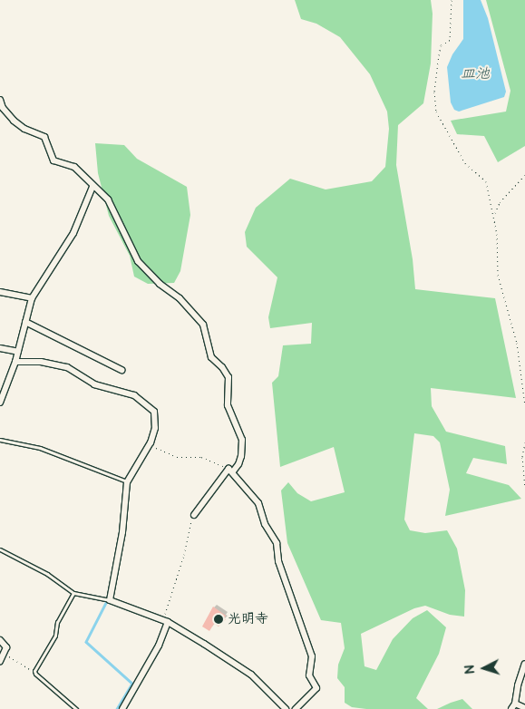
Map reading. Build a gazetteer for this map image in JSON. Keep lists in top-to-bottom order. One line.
{"water":["皿池"],"places":["光明寺"],"north":"left"}
